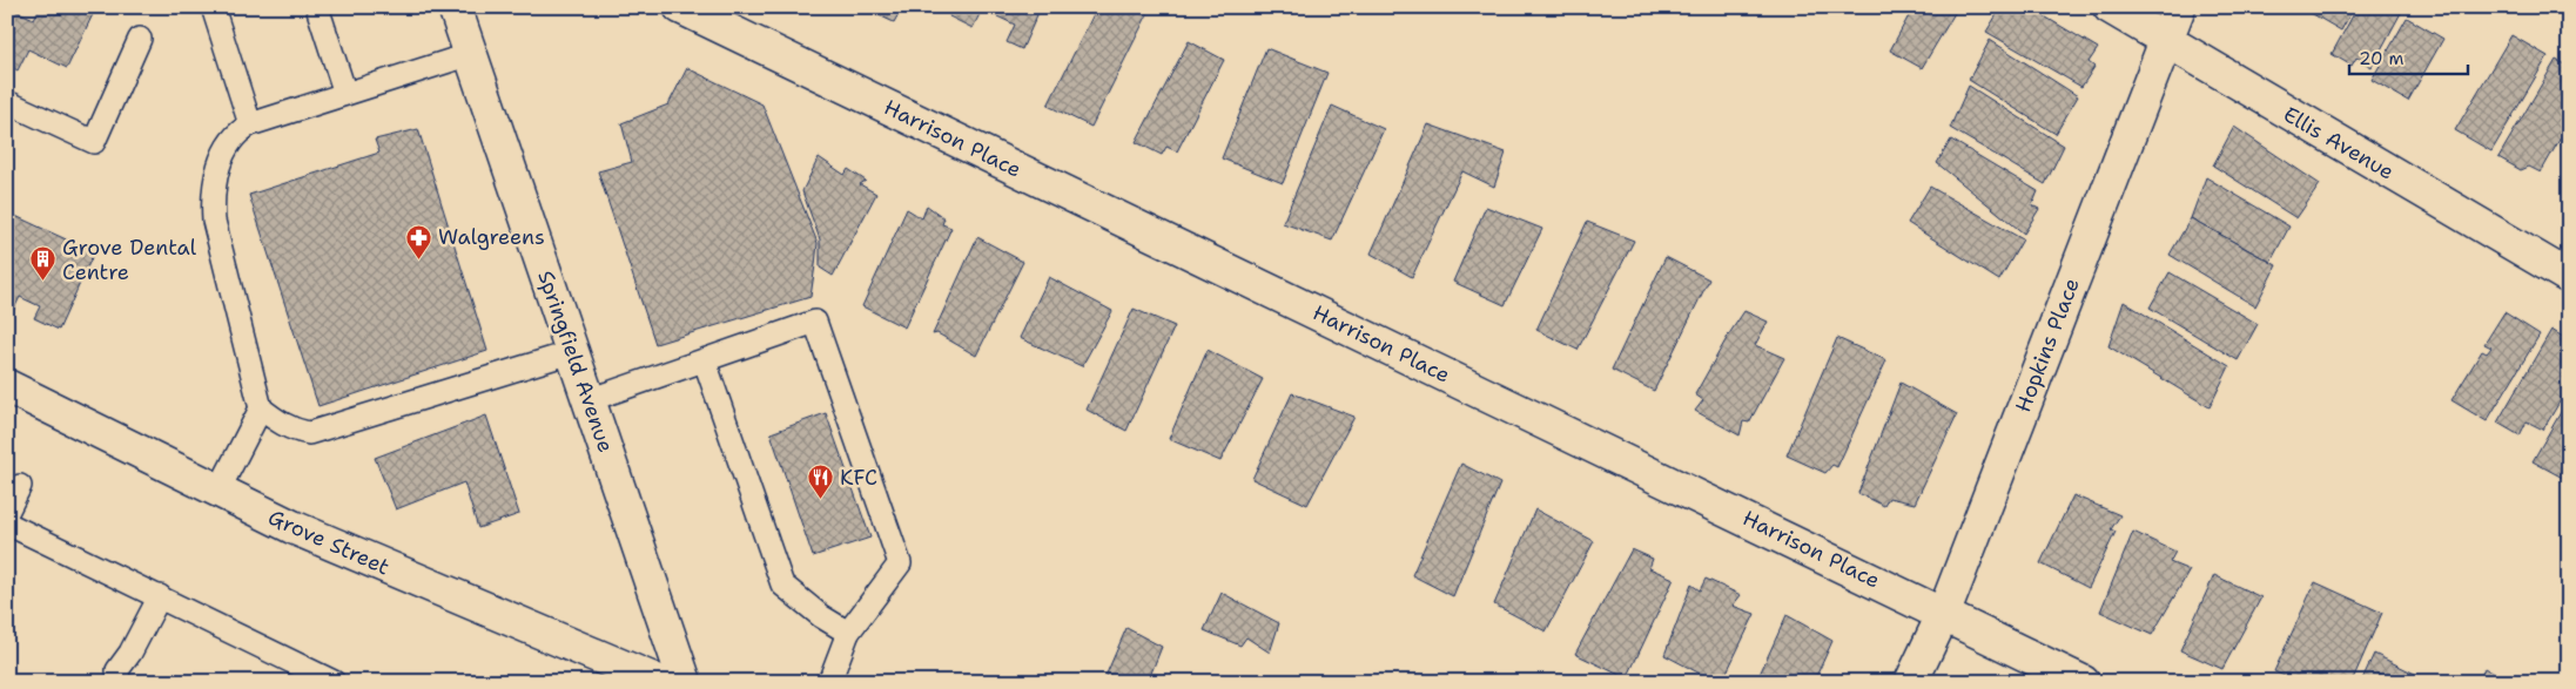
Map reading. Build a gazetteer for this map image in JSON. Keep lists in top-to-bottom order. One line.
{"streets":{"street":["Harrison Place","Ellis Avenue","Hopkins Place","Springfield Avenue","Grove Street"]},"crossings":[["Harrison Place","Hopkins Place"],["Ellis Avenue","Hopkins Place"]],"places":{"pharmacy":["Walgreens"],"building":["Grove Dental Centre"],"restaurant":["KFC"]},"scale_bar":"20 m"}
